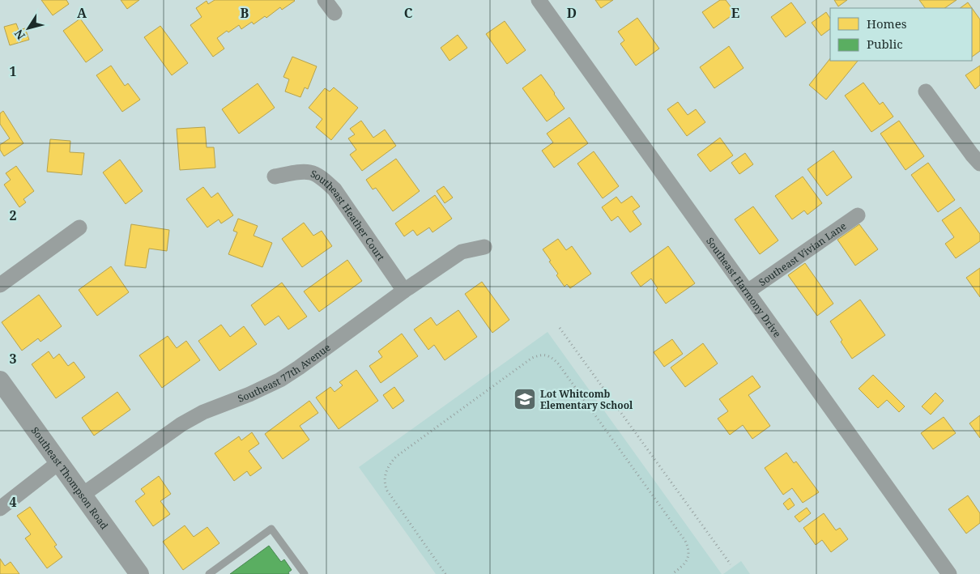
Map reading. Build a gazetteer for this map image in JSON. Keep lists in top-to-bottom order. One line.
{"streets":{"street":["Southeast Heather Court","Southeast Vivian Lane","Southeast Harmony Drive","Southeast 77th Avenue","Southeast Thompson Road"]},"crossings":[["Southeast Heather Court","Southeast 77th Avenue"],["Southeast Vivian Lane","Southeast Harmony Drive"],["Southeast 77th Avenue","Southeast Thompson Road"]],"places":{"school or university":["Lot Whitcomb Elementary School"]},"legend":["Homes","Public"],"north":"bottom left","grid":{"columns":["A","B","C","D","E"],"rows":["1","2","3","4"]}}
